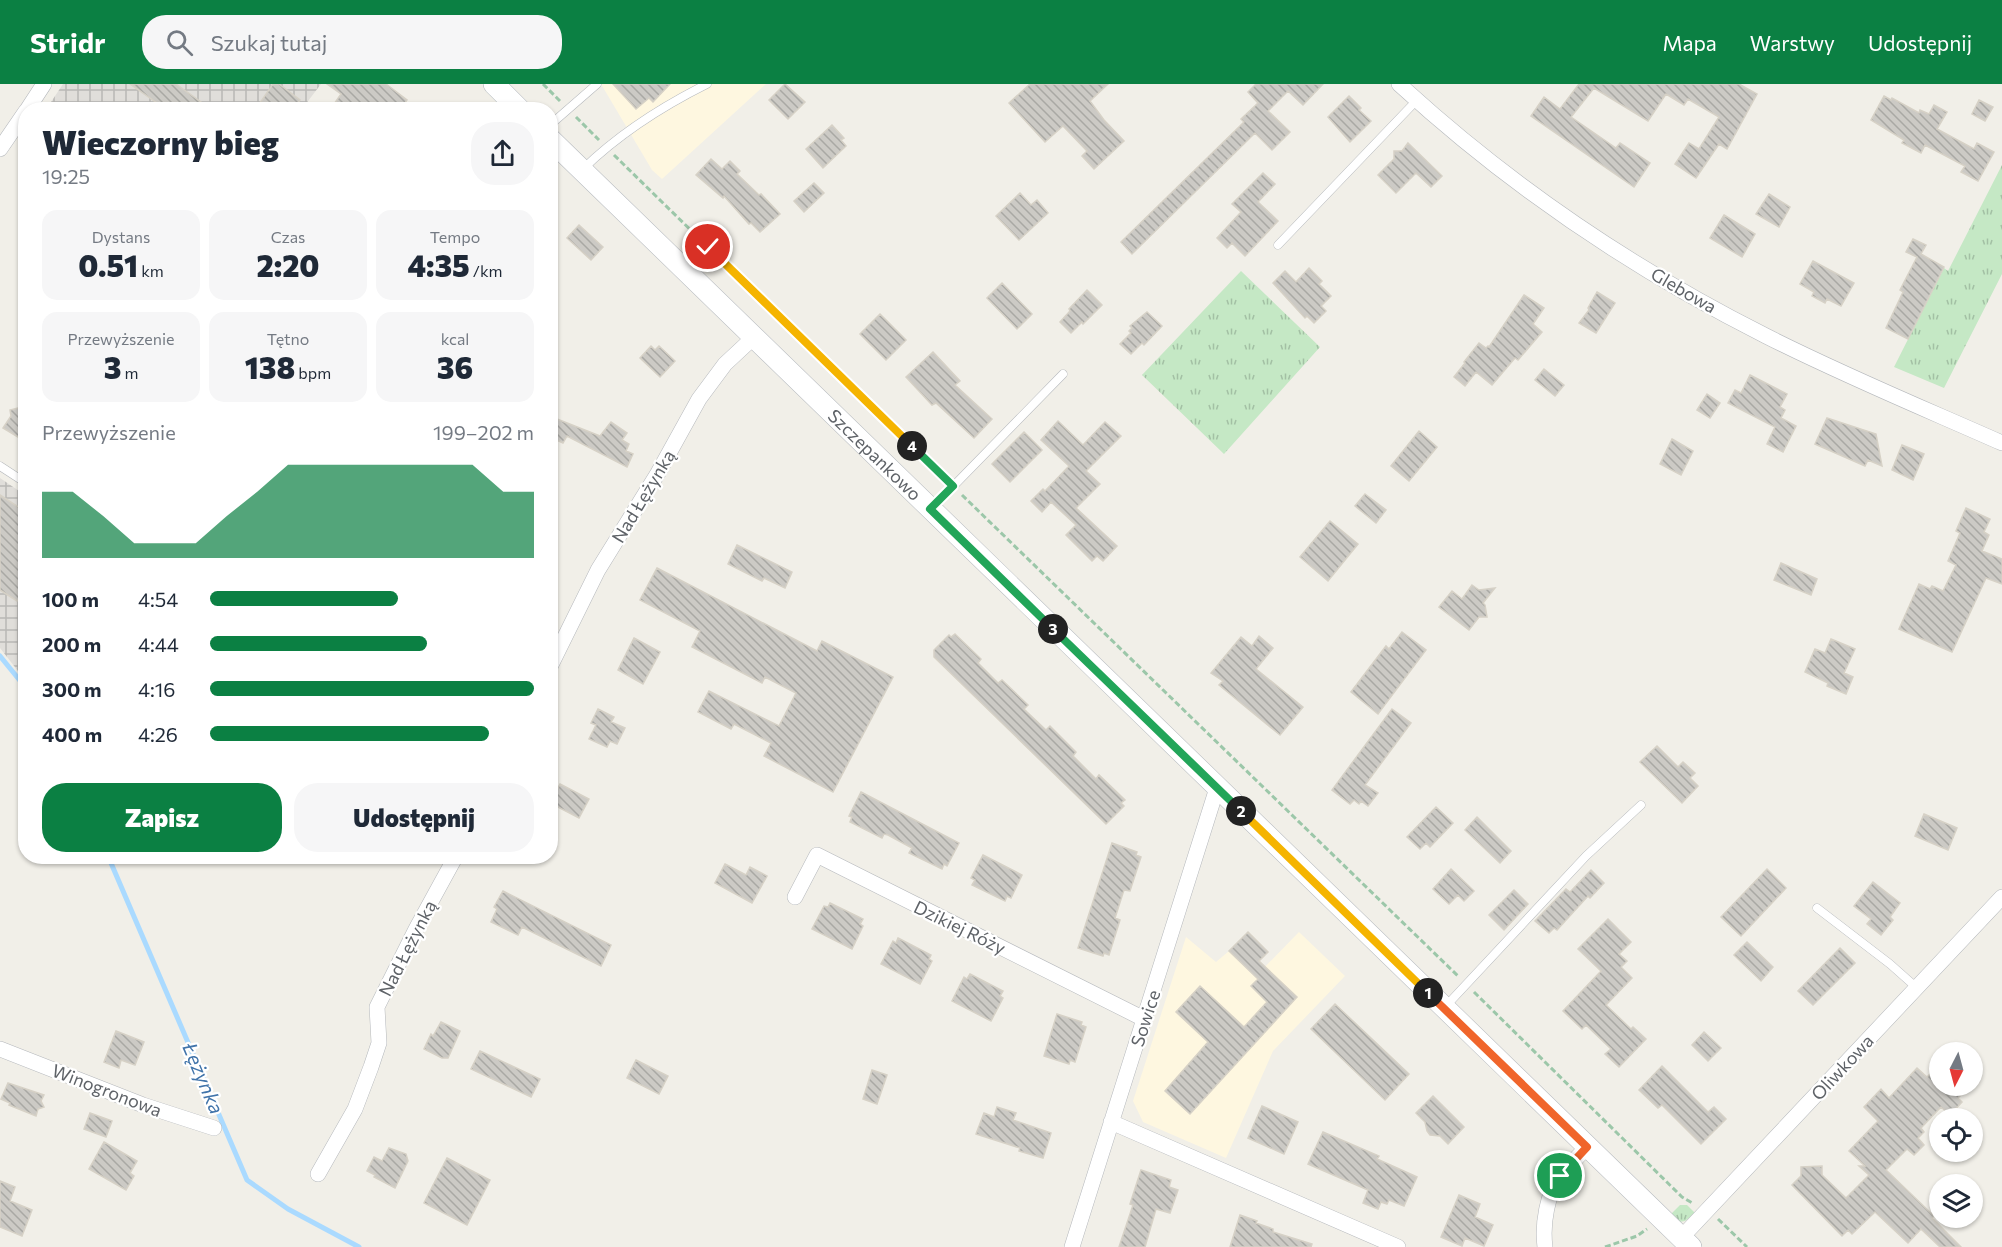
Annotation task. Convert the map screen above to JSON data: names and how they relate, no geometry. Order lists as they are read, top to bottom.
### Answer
{
  "streets": {
    "street": [
      "Glebowa",
      "Szczepankowo",
      "Nad Łężynką",
      "Dzikiej Róży",
      "Sowice",
      "Oliwkowa",
      "Winogronowa"
    ]
  },
  "crossings": [
    ["Szczepankowo", "Nad Łężynką"],
    ["Szczepankowo", "Sowice"],
    ["Szczepankowo", "Oliwkowa"],
    ["Dzikiej Róży", "Sowice"]
  ],
  "water": ["Łężynka"],
  "north": "bottom",
  "page": {
    "header": "Stridr",
    "search": "Szukaj tutaj",
    "nav": ["Mapa", "Warstwy", "Udostępnij"],
    "heading": ["Wieczorny bieg", "19:25"],
    "stats": [
      ["Dystans", "0.51 km"],
      ["Czas", "2:20"],
      ["Tempo", "4:35 /km"],
      ["Przewyższenie", "3 m"],
      ["Tętno", "138 bpm"],
      ["kcal", "36"]
    ],
    "chart": ["Przewyższenie", "199–202 m"],
    "pins": [
      "4",
      "3",
      "2",
      "1"
    ],
    "list": [
      {
        "name": "100 m",
        "note": "4:54"
      },
      {
        "name": "200 m",
        "note": "4:44"
      },
      {
        "name": "300 m",
        "note": "4:16"
      },
      {
        "name": "400 m",
        "note": "4:26"
      }
    ],
    "buttons": ["Zapisz", "Udostępnij"]
  }
}
